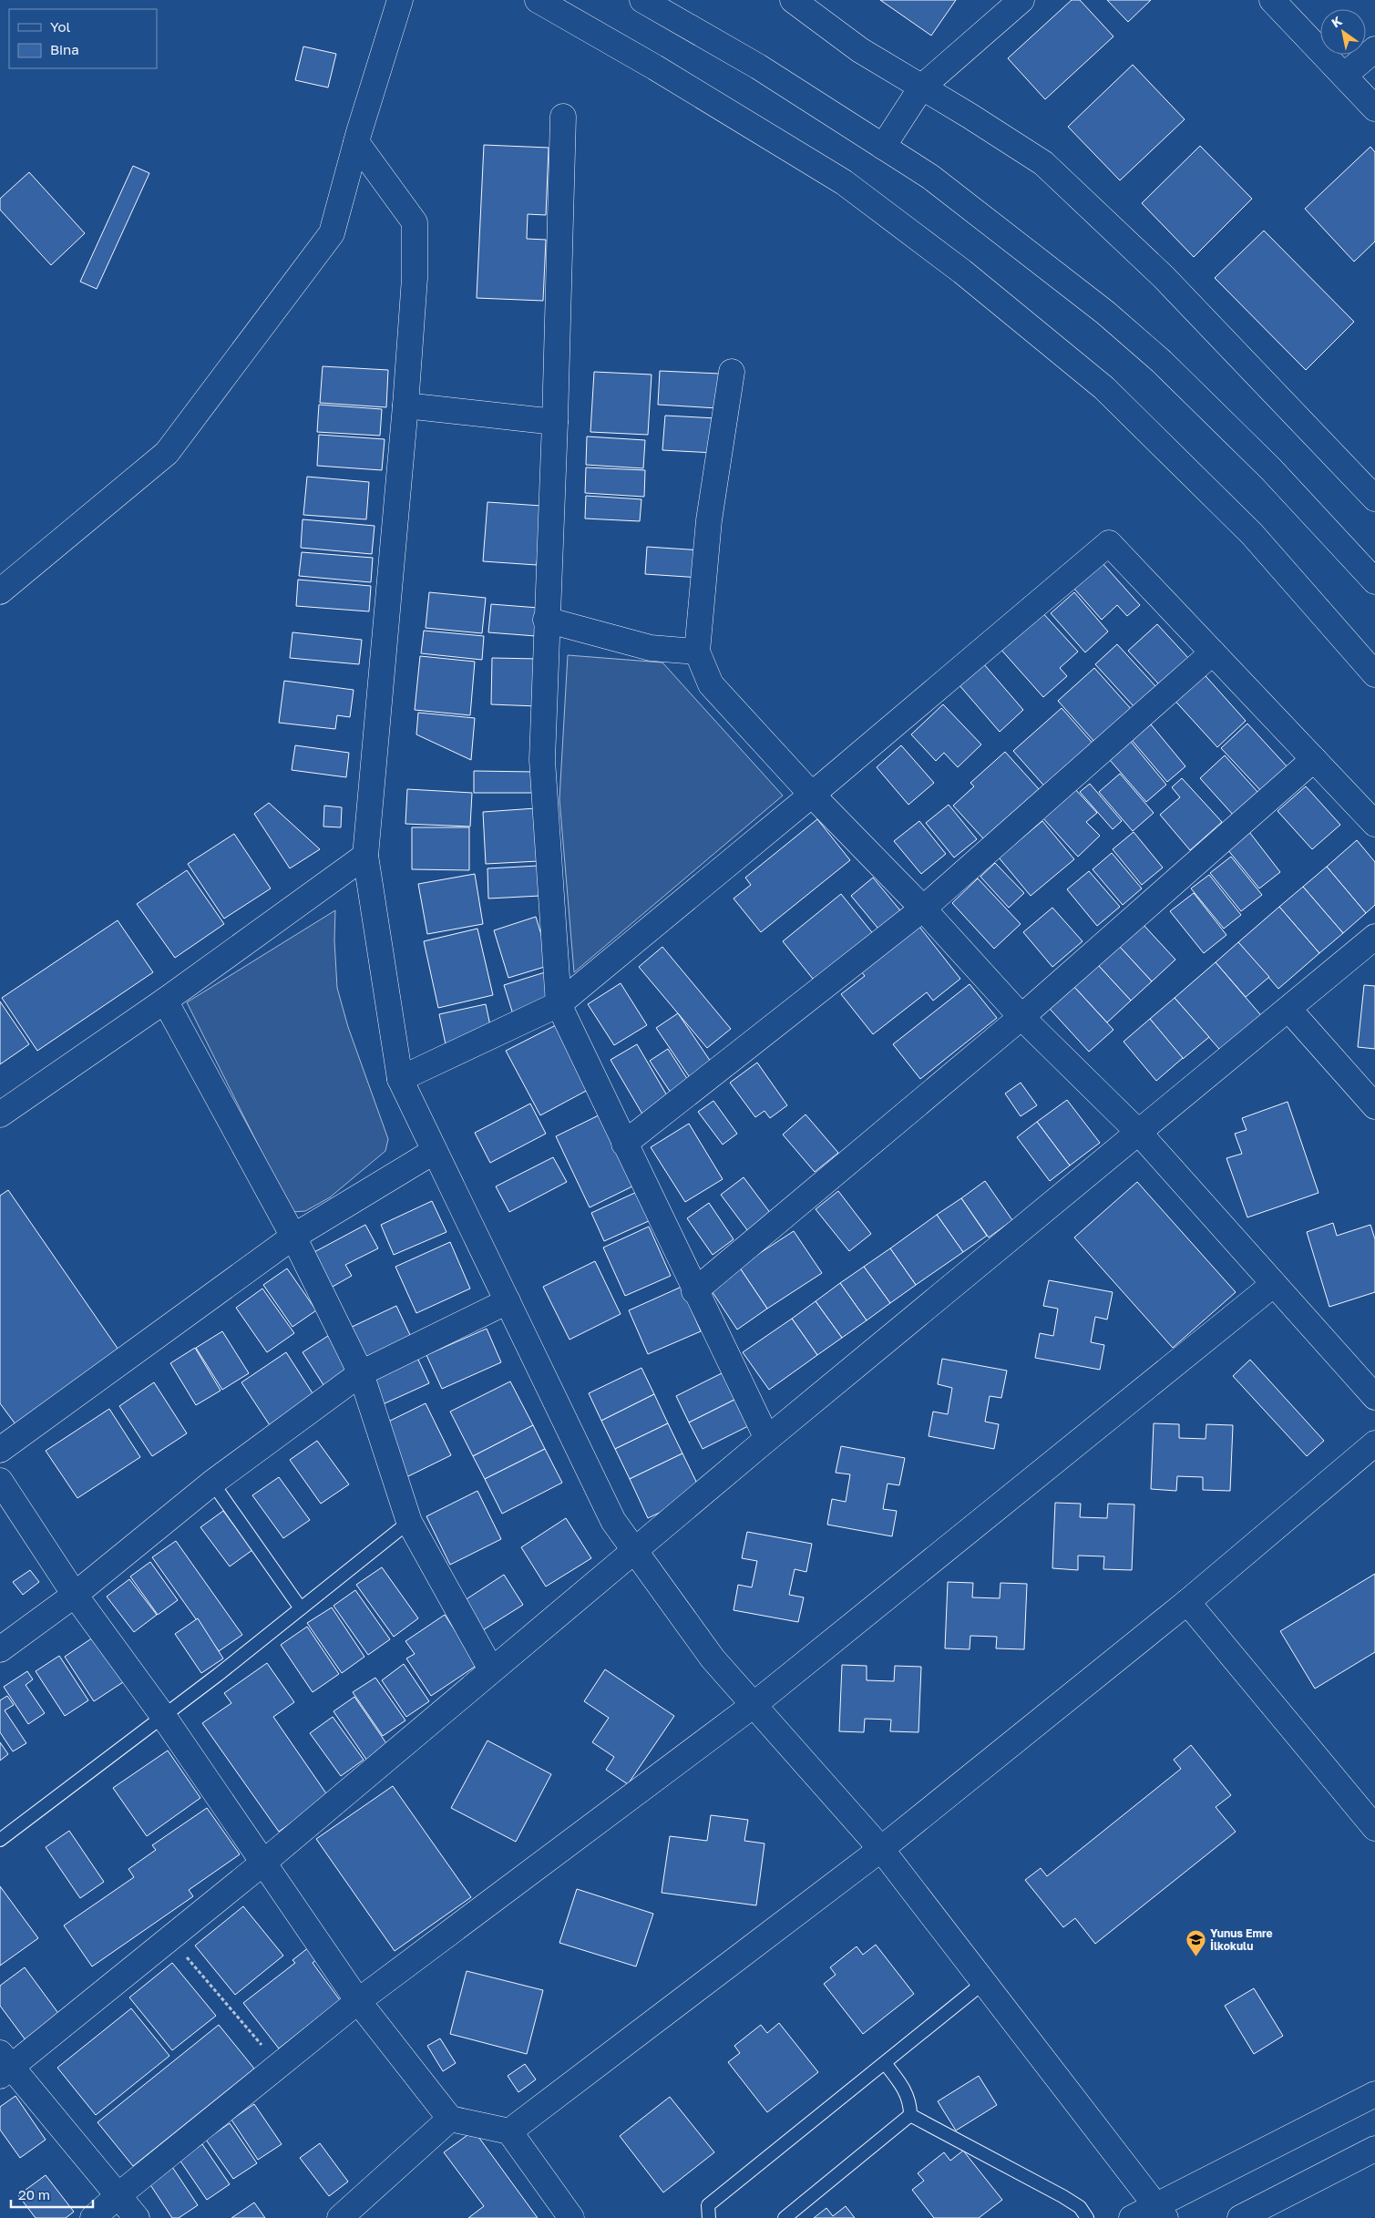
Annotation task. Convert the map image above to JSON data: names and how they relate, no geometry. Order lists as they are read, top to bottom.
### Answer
{
  "places": {
    "school or university": ["Yunus Emre İlkokulu"]
  },
  "legend": ["Yol", "Bina"],
  "scale_bar": "20 m",
  "north": "top left"
}
